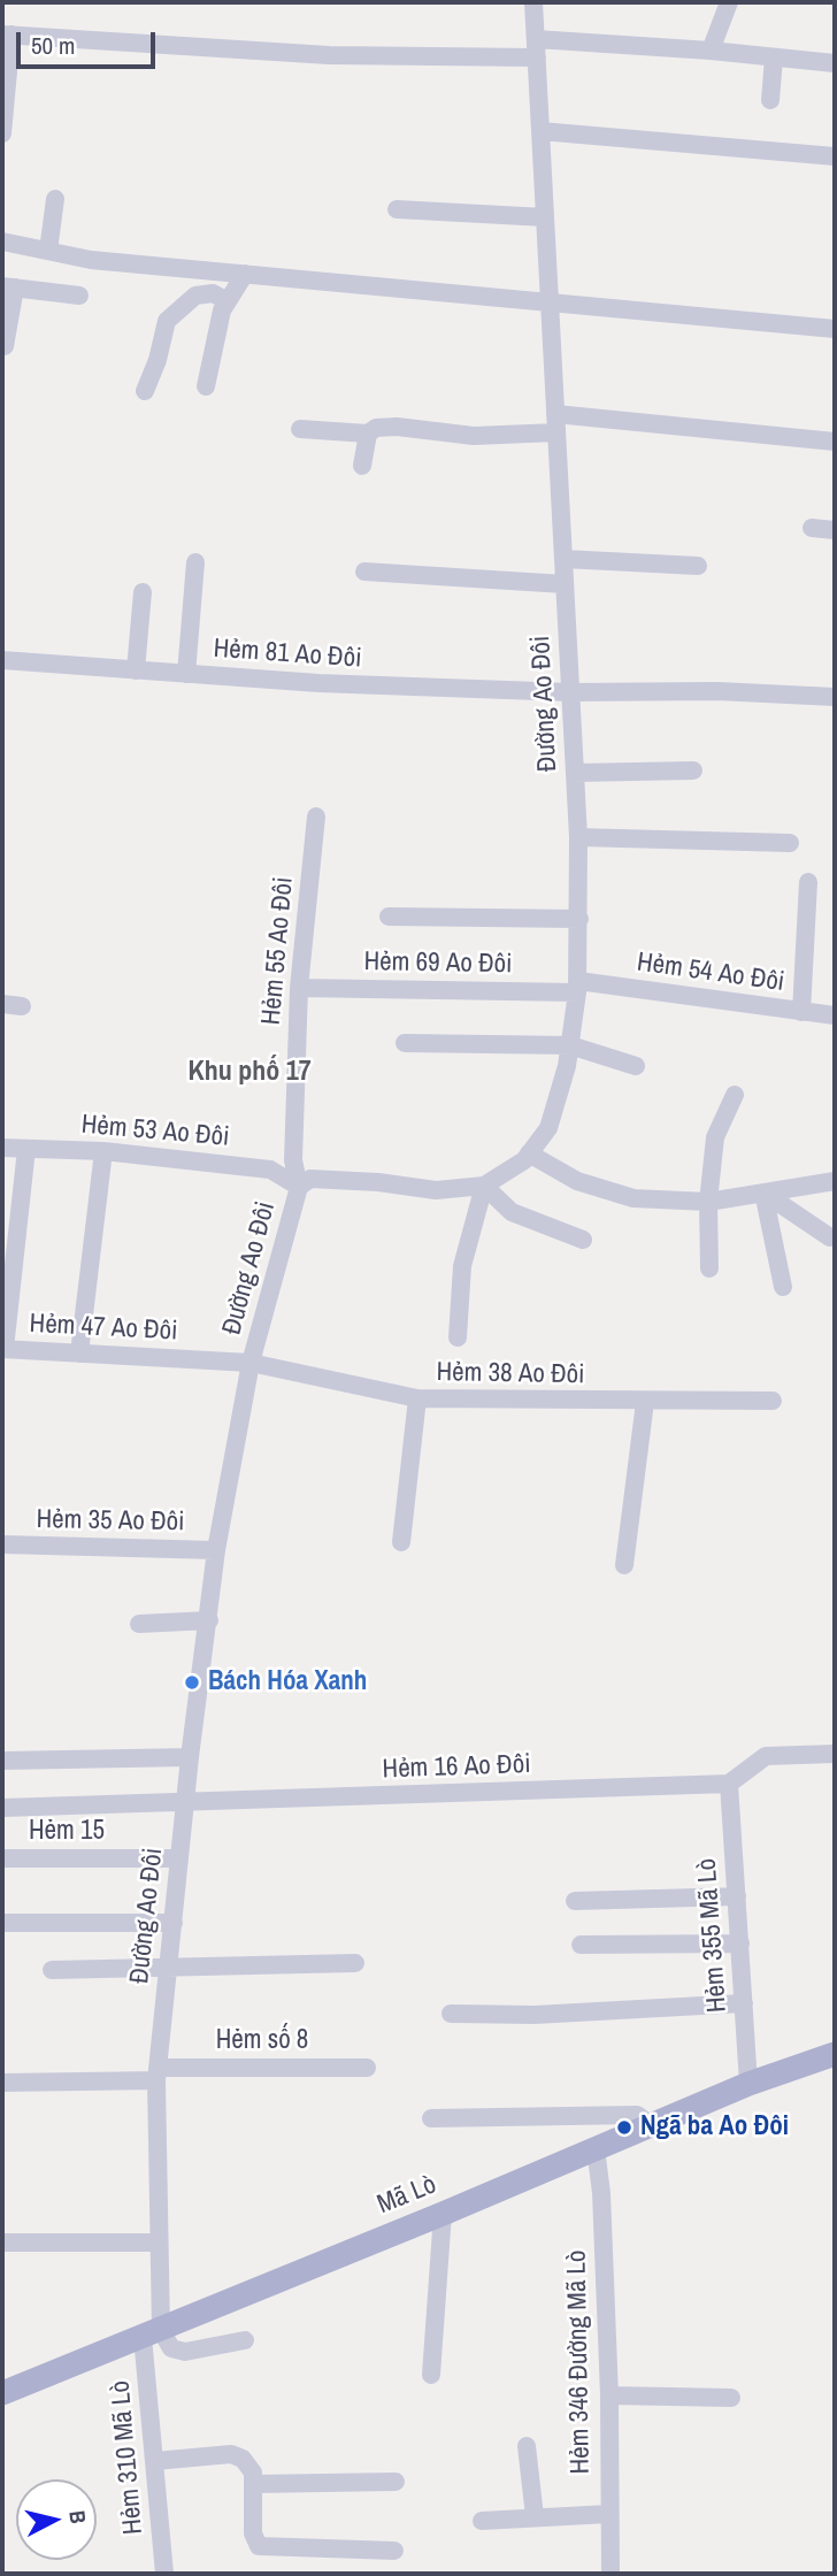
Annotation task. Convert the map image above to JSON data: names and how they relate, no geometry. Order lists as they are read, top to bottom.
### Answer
{
  "streets": {
    "main road": ["Mã Lò"],
    "street": [
      "Hẻm 81 Ao Đôi",
      "Đường Ao Đôi",
      "Hẻm 55 Ao Đôi",
      "Hẻm 69 Ao Đôi",
      "Hẻm 54 Ao Đôi",
      "Hẻm 53 Ao Đôi",
      "Hẻm 47 Ao Đôi",
      "Hẻm 38 Ao Đôi",
      "Hẻm 35 Ao Đôi",
      "Hẻm 16 Ao Đôi",
      "Hẻm 15",
      "Hẻm 355 Mã Lò",
      "Hẻm số 8",
      "Hẻm 346 Đường Mã Lò",
      "Hẻm 310 Mã Lò"
    ]
  },
  "crossings": [
    ["Hẻm 81 Ao Đôi", "Đường Ao Đôi"],
    ["Đường Ao Đôi", "Hẻm 55 Ao Đôi"],
    ["Đường Ao Đôi", "Hẻm 69 Ao Đôi"],
    ["Đường Ao Đôi", "Hẻm 54 Ao Đôi"],
    ["Đường Ao Đôi", "Hẻm 53 Ao Đôi"],
    ["Đường Ao Đôi", "Hẻm 47 Ao Đôi"],
    ["Đường Ao Đôi", "Hẻm 38 Ao Đôi"],
    ["Đường Ao Đôi", "Hẻm 35 Ao Đôi"],
    ["Đường Ao Đôi", "Hẻm 16 Ao Đôi"],
    ["Đường Ao Đôi", "Hẻm 15"],
    ["Đường Ao Đôi", "Hẻm số 8"],
    ["Đường Ao Đôi", "Mã Lò"],
    ["Đường Ao Đôi", "Hẻm 310 Mã Lò"],
    ["Hẻm 55 Ao Đôi", "Hẻm 69 Ao Đôi"],
    ["Hẻm 55 Ao Đôi", "Hẻm 53 Ao Đôi"],
    ["Hẻm 69 Ao Đôi", "Hẻm 54 Ao Đôi"],
    ["Hẻm 47 Ao Đôi", "Hẻm 38 Ao Đôi"],
    ["Hẻm 16 Ao Đôi", "Hẻm 355 Mã Lò"],
    ["Hẻm 355 Mã Lò", "Mã Lò"],
    ["Mã Lò", "Hẻm 346 Đường Mã Lò"],
    ["Mã Lò", "Hẻm 310 Mã Lò"]
  ],
  "districts": ["Khu phố 17"],
  "places": ["Bách Hóa Xanh", "Ngã ba Ao Đôi"],
  "scale_bar": "50 m",
  "north": "right"
}
